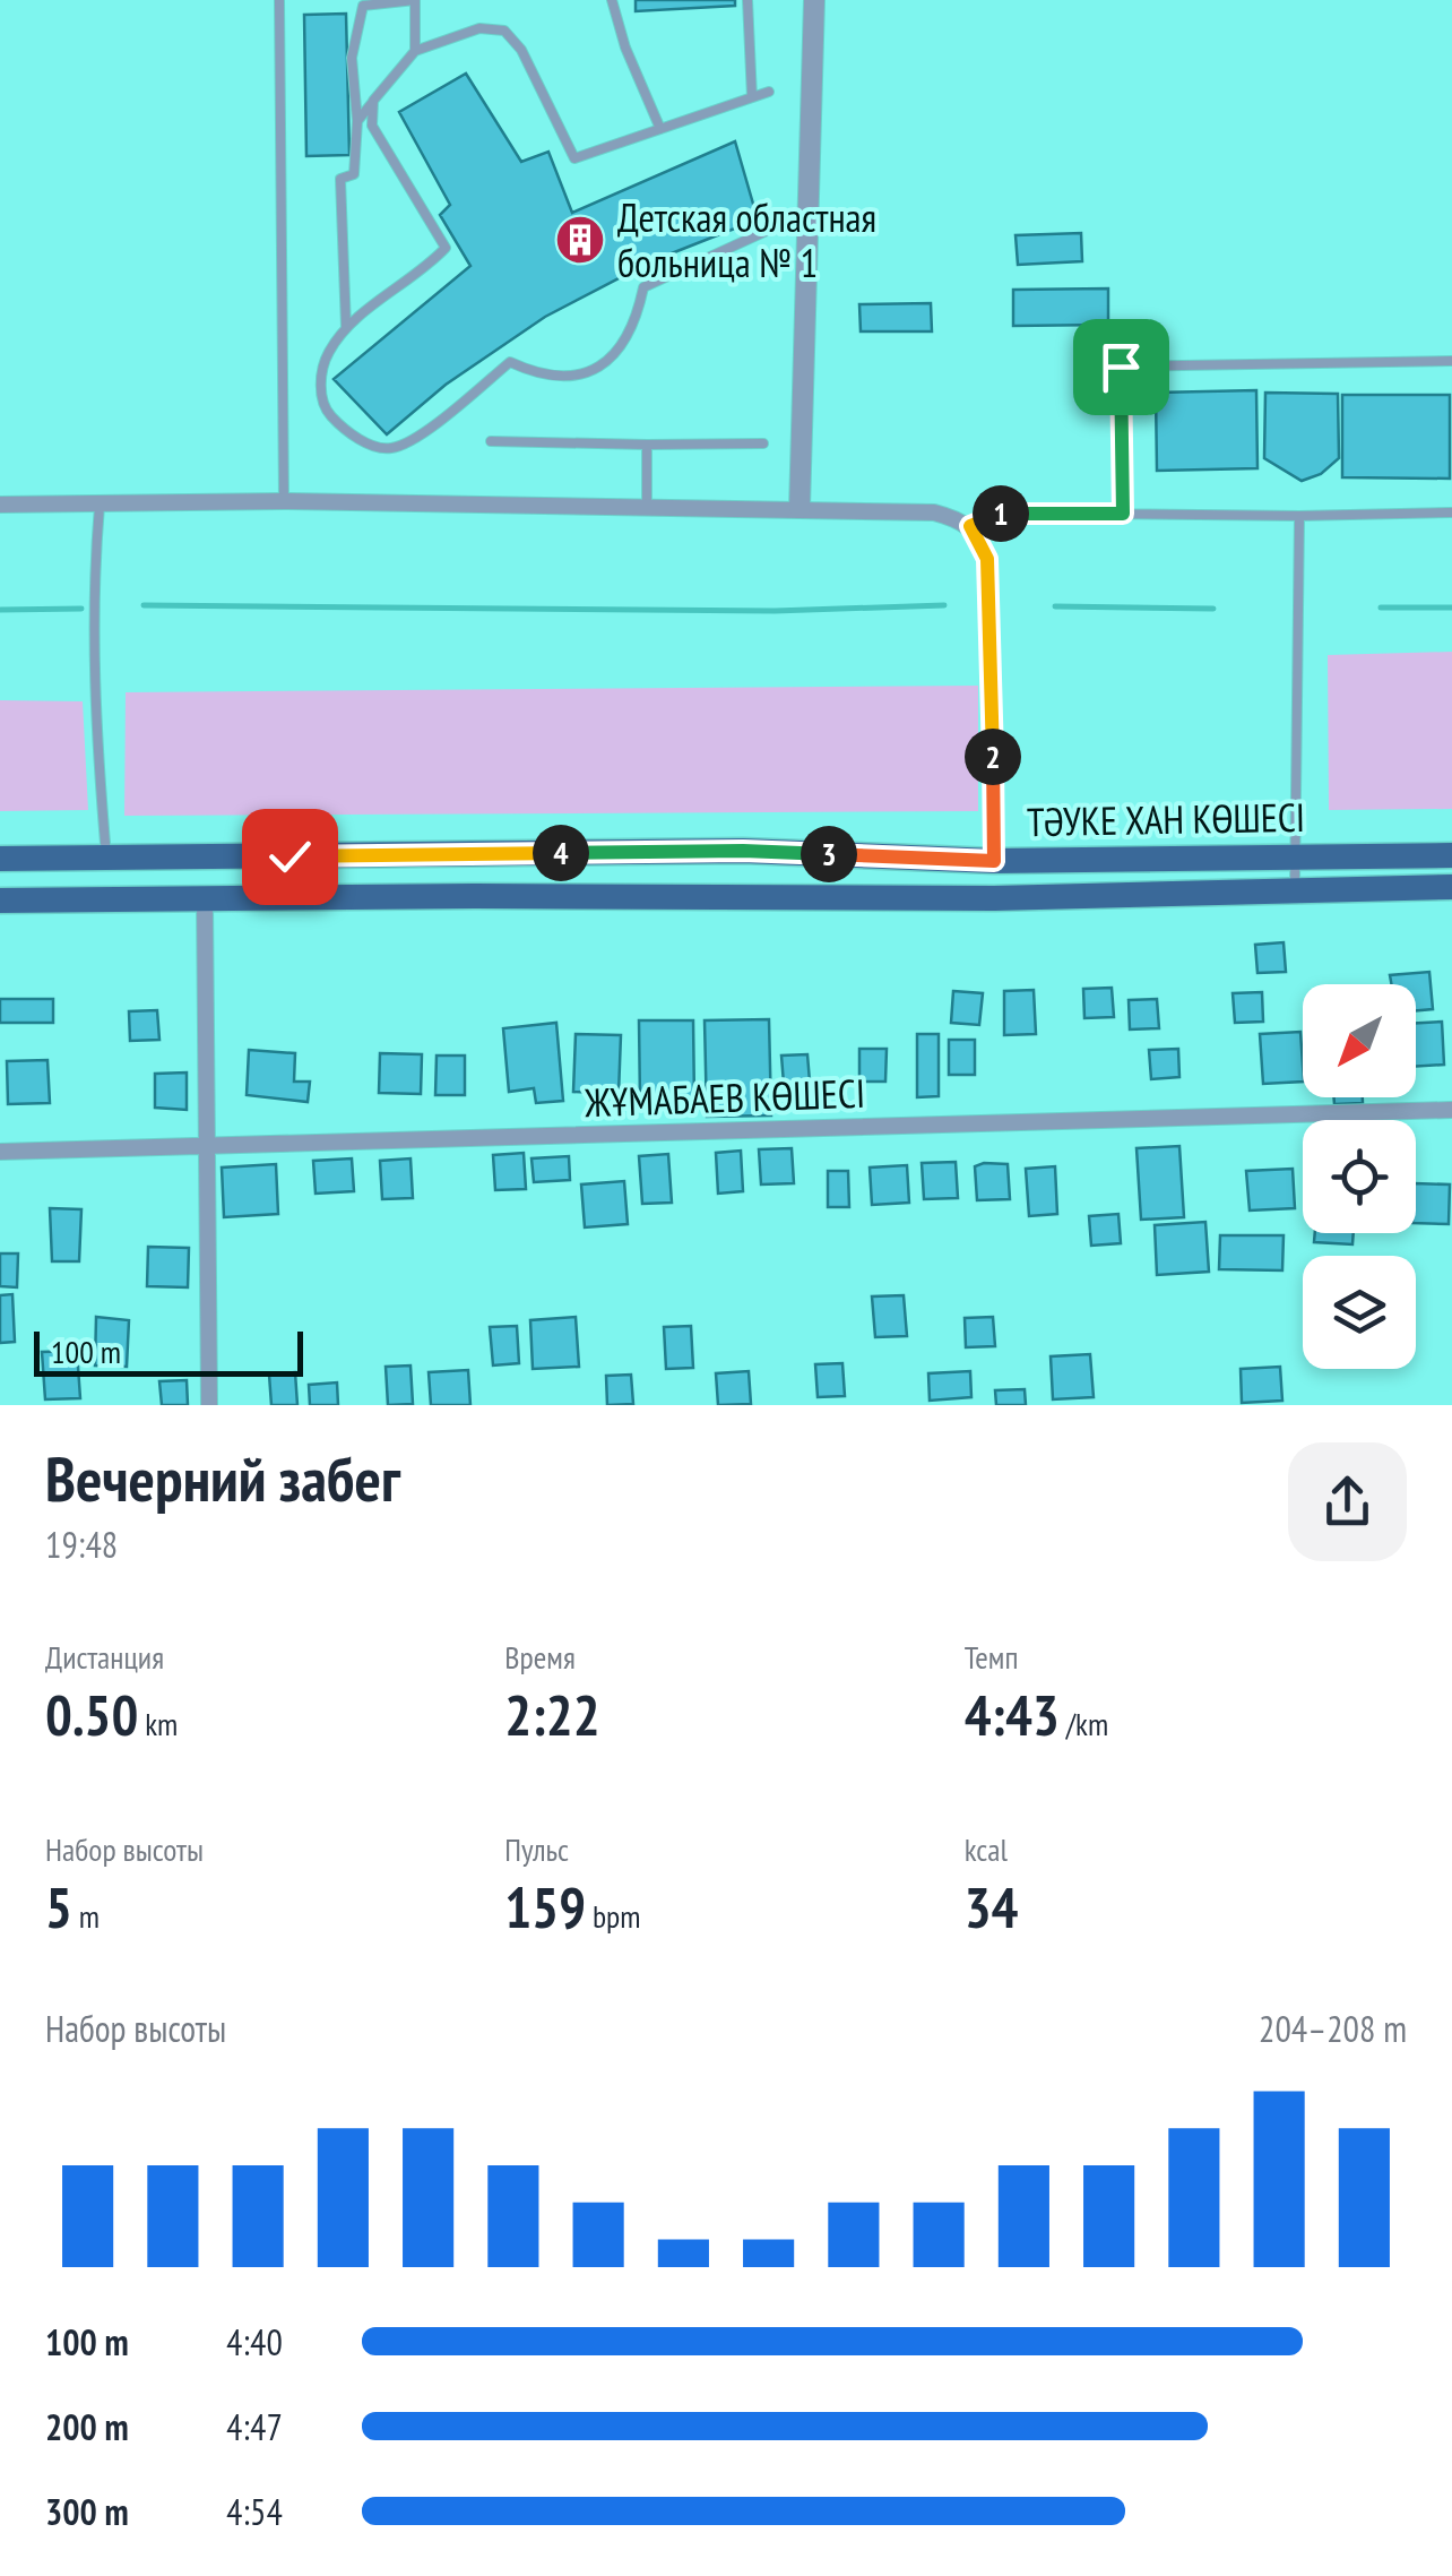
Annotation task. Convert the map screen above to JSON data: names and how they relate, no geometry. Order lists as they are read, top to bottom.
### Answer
{
  "streets": {
    "main road": ["ТӘУКЕ ХАН КӨШЕСІ"],
    "street": ["ЖҰМАБАЕВ КӨШЕСІ"]
  },
  "places": {
    "building": ["Детская областная больница № 1"]
  },
  "scale_bar": "100 m",
  "north": "bottom left",
  "page": {
    "pins": [
      "1",
      "2",
      "4",
      "3"
    ],
    "scale": "100 m",
    "heading": ["Вечерний забег", "19:48"],
    "stats": [
      ["Дистанция", "0.50 km"],
      ["Время", "2:22"],
      ["Темп", "4:43 /km"],
      ["Набор высоты", "5 m"],
      ["Пульс", "159 bpm"],
      ["kcal", "34"]
    ],
    "chart": ["Набор высоты", "204–208 m"],
    "list": [
      {
        "name": "100 m",
        "note": "4:40"
      },
      {
        "name": "200 m",
        "note": "4:47"
      },
      {
        "name": "300 m",
        "note": "4:54"
      }
    ]
  }
}
